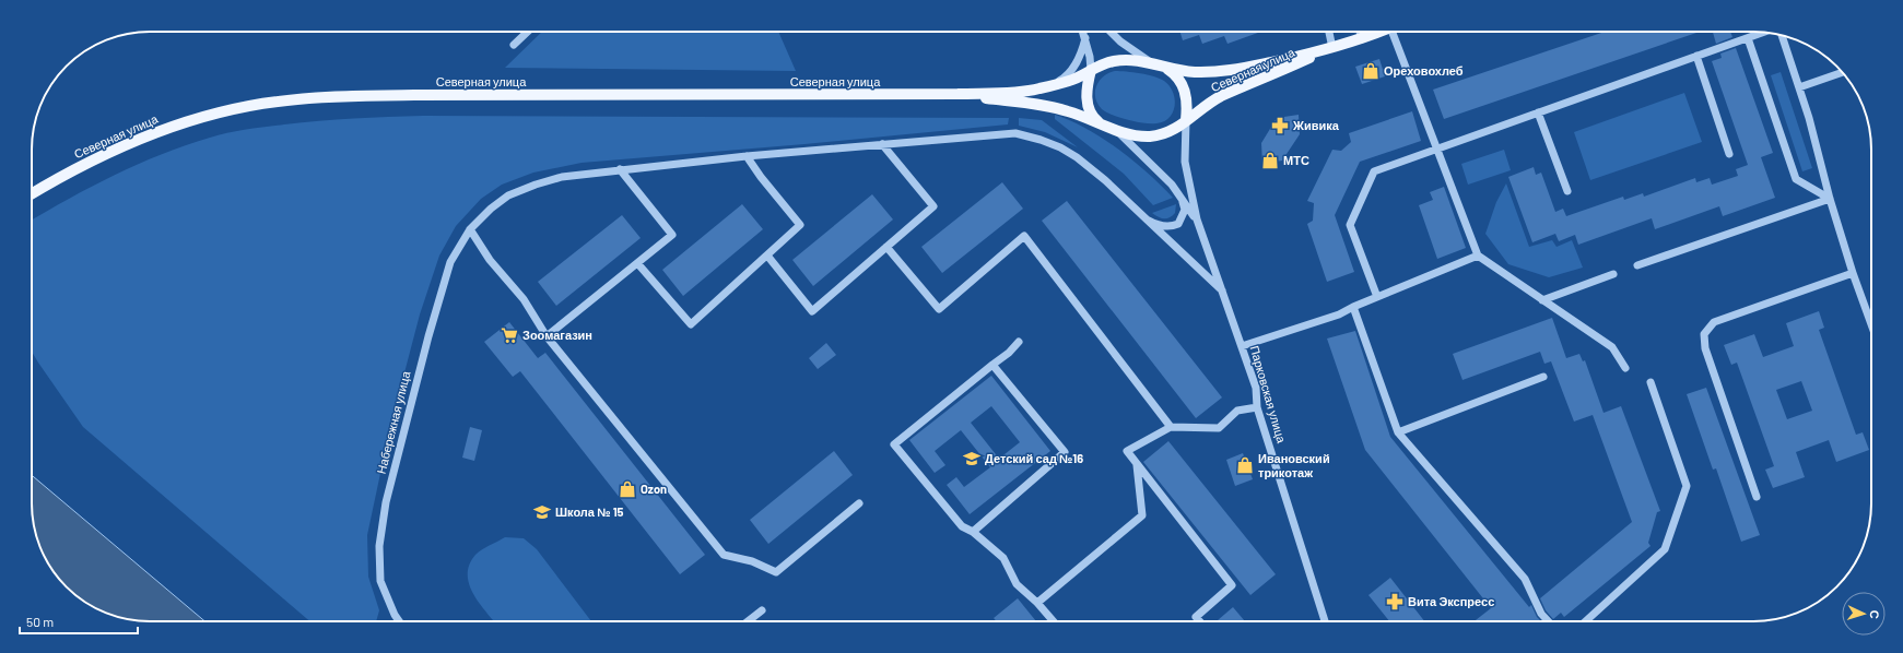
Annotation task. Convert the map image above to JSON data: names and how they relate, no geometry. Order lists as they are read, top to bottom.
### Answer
{
  "streets": {
    "main road": ["Северная улица"],
    "street": ["Парковская улица", "Набережная улица"]
  },
  "crossings": [
    ["Северная улица", "Парковская улица"]
  ],
  "places": {
    "shop": [
      "Ореховохлеб",
      "МТС",
      "Ивановский трикотаж",
      "Ozon"
    ],
    "pharmacy": ["Живика", "Вита Экспресс"],
    "supermarket": ["Зоомагазин"],
    "school or university": ["Детский сад №16", "Школа № 15"]
  },
  "scale_bar": "50 m",
  "north": "right"
}
